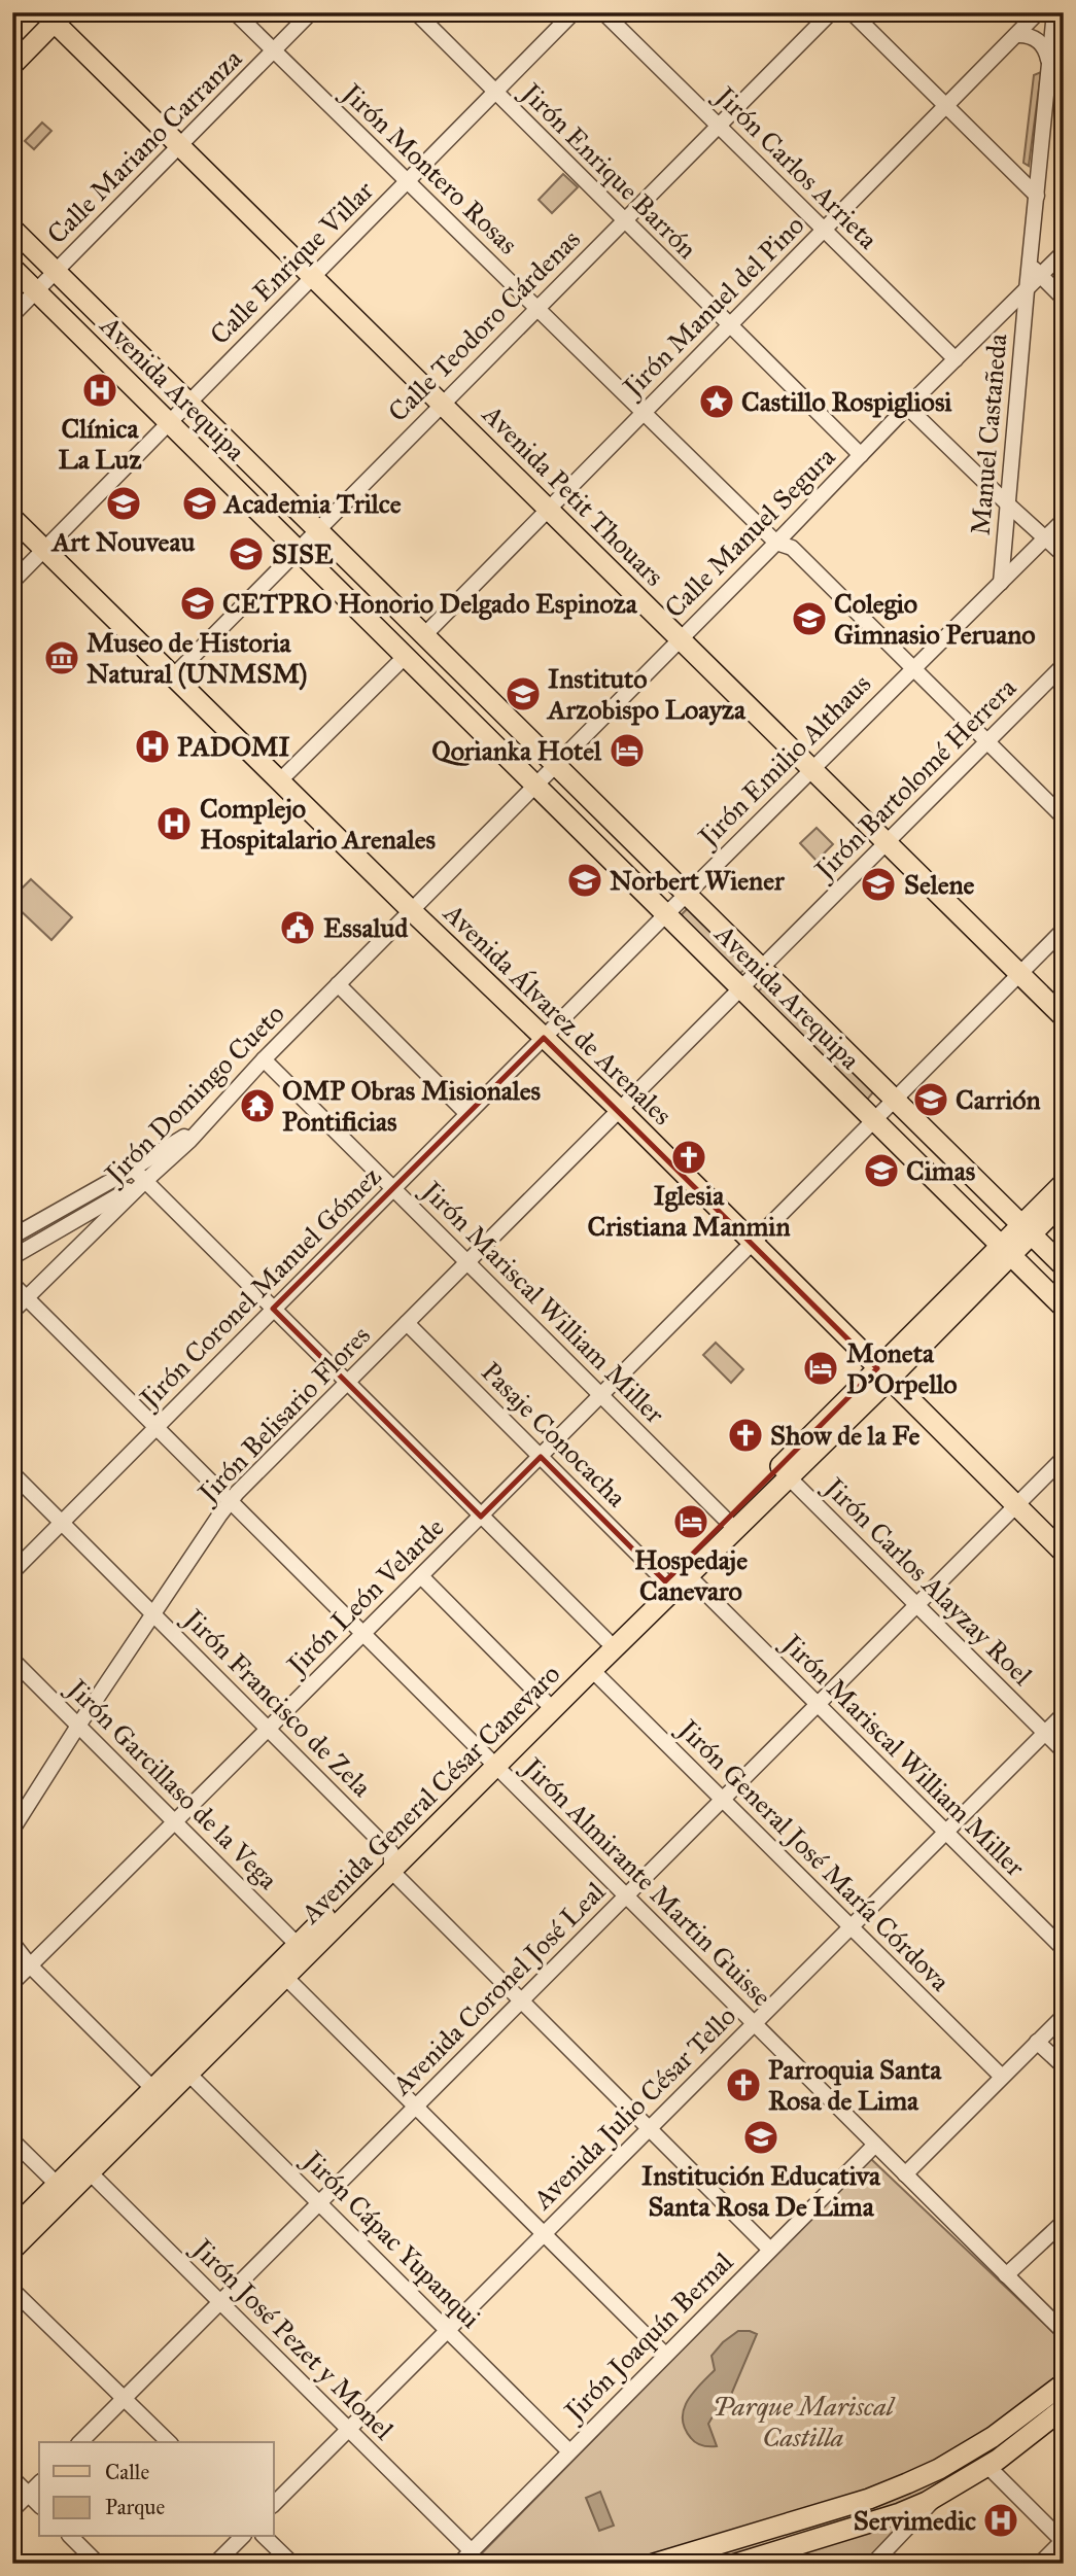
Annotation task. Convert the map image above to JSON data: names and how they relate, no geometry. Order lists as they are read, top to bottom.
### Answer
{
  "streets": {
    "main road": [
      "Avenida Arequipa",
      "Avenida Petit Thouars",
      "Avenida Álvarez de Arenales",
      "Avenida General César Canevaro"
    ],
    "street": [
      "Calle Mariano Carranza",
      "Jirón Carlos Arrieta",
      "Jirón Montero Rosas",
      "Jirón Enrique Barrón",
      "Calle Enrique Villar",
      "Jirón Manuel del Pino",
      "Calle Teodoro Cárdenas",
      "Manuel Castañeda",
      "Calle Manuel Segura",
      "Jirón Emilio Althaus",
      "Jirón Bartolomé Herrera",
      "Jirón Domingo Cueto",
      "Jirón Coronel Manuel Gómez",
      "Jirón Mariscal William Miller",
      "Jirón Belisario Flores",
      "Pasaje Conocacha",
      "Jirón Carlos Alayzay Roel",
      "Jirón León Velarde",
      "Jirón Francisco de Zela",
      "Jirón Garcillaso de la Vega",
      "Jirón General José María Córdova",
      "Jirón Almirante Martin Guisse",
      "Avenida Coronel José Leal",
      "Avenida Julio César Tello",
      "Jirón Cápac Yupanqui",
      "Jirón Joaquín Bernal",
      "Jirón José Pezet y Monel"
    ]
  },
  "crossings": [
    ["Calle Mariano Carranza", "Jirón Montero Rosas"],
    ["Calle Mariano Carranza", "Avenida Arequipa"],
    ["Calle Mariano Carranza", "Avenida Petit Thouars"],
    ["Jirón Carlos Arrieta", "Jirón Manuel del Pino"],
    ["Jirón Carlos Arrieta", "Calle Teodoro Cárdenas"],
    ["Jirón Carlos Arrieta", "Calle Manuel Segura"],
    ["Jirón Montero Rosas", "Calle Enrique Villar"],
    ["Jirón Montero Rosas", "Jirón Manuel del Pino"],
    ["Jirón Montero Rosas", "Calle Teodoro Cárdenas"],
    ["Jirón Montero Rosas", "Calle Manuel Segura"],
    ["Jirón Montero Rosas", "Jirón Emilio Althaus"],
    ["Jirón Montero Rosas", "Jirón Bartolomé Herrera"],
    ["Jirón Enrique Barrón", "Calle Enrique Villar"],
    ["Jirón Enrique Barrón", "Jirón Manuel del Pino"],
    ["Jirón Enrique Barrón", "Calle Teodoro Cárdenas"],
    ["Jirón Enrique Barrón", "Calle Manuel Segura"],
    ["Calle Enrique Villar", "Avenida Arequipa"],
    ["Calle Enrique Villar", "Avenida Petit Thouars"],
    ["Calle Enrique Villar", "Avenida Álvarez de Arenales"],
    ["Jirón Manuel del Pino", "Avenida Arequipa"],
    ["Jirón Manuel del Pino", "Avenida Petit Thouars"],
    ["Calle Teodoro Cárdenas", "Avenida Arequipa"],
    ["Calle Teodoro Cárdenas", "Avenida Petit Thouars"],
    ["Calle Teodoro Cárdenas", "Avenida Álvarez de Arenales"],
    ["Avenida Arequipa", "Calle Manuel Segura"],
    ["Avenida Arequipa", "Jirón Emilio Althaus"],
    ["Avenida Arequipa", "Jirón Bartolomé Herrera"],
    ["Avenida Arequipa", "Jirón León Velarde"],
    ["Manuel Castañeda", "Calle Manuel Segura"],
    ["Manuel Castañeda", "Jirón Emilio Althaus"],
    ["Avenida Petit Thouars", "Calle Manuel Segura"],
    ["Avenida Petit Thouars", "Jirón Emilio Althaus"],
    ["Avenida Petit Thouars", "Jirón Bartolomé Herrera"],
    ["Avenida Petit Thouars", "Jirón León Velarde"],
    ["Calle Manuel Segura", "Avenida Álvarez de Arenales"],
    ["Calle Manuel Segura", "Jirón Domingo Cueto"],
    ["Jirón Emilio Althaus", "Avenida Álvarez de Arenales"],
    ["Jirón Emilio Althaus", "Jirón Coronel Manuel Gómez"],
    ["Jirón Bartolomé Herrera", "Avenida Álvarez de Arenales"],
    ["Jirón Bartolomé Herrera", "Jirón Belisario Flores"],
    ["Avenida Álvarez de Arenales", "Jirón Domingo Cueto"],
    ["Avenida Álvarez de Arenales", "Jirón Coronel Manuel Gómez"],
    ["Avenida Álvarez de Arenales", "Jirón Belisario Flores"],
    ["Avenida Álvarez de Arenales", "Jirón León Velarde"],
    ["Avenida Álvarez de Arenales", "Avenida General César Canevaro"],
    ["Avenida Álvarez de Arenales", "Avenida Coronel José Leal"],
    ["Jirón Domingo Cueto", "Jirón Mariscal William Miller"],
    ["Jirón Domingo Cueto", "Jirón Almirante Martin Guisse"],
    ["Jirón Coronel Manuel Gómez", "Jirón Mariscal William Miller"],
    ["Jirón Coronel Manuel Gómez", "Jirón Francisco de Zela"],
    ["Jirón Coronel Manuel Gómez", "Jirón Almirante Martin Guisse"],
    ["Jirón Mariscal William Miller", "Jirón Belisario Flores"],
    ["Jirón Mariscal William Miller", "Pasaje Conocacha"],
    ["Jirón Mariscal William Miller", "Jirón León Velarde"],
    ["Jirón Mariscal William Miller", "Avenida General César Canevaro"],
    ["Jirón Mariscal William Miller", "Avenida Coronel José Leal"],
    ["Jirón Mariscal William Miller", "Avenida Julio César Tello"],
    ["Jirón Belisario Flores", "Pasaje Conocacha"],
    ["Jirón Belisario Flores", "Jirón Francisco de Zela"],
    ["Jirón Belisario Flores", "Jirón Garcillaso de la Vega"],
    ["Jirón Belisario Flores", "Jirón Almirante Martin Guisse"],
    ["Pasaje Conocacha", "Jirón León Velarde"],
    ["Pasaje Conocacha", "Avenida General César Canevaro"],
    ["Jirón Carlos Alayzay Roel", "Avenida General César Canevaro"],
    ["Jirón Carlos Alayzay Roel", "Avenida Coronel José Leal"],
    ["Jirón Carlos Alayzay Roel", "Avenida Julio César Tello"],
    ["Jirón León Velarde", "Jirón Francisco de Zela"],
    ["Jirón León Velarde", "Jirón Garcillaso de la Vega"],
    ["Jirón León Velarde", "Jirón Almirante Martin Guisse"],
    ["Jirón Francisco de Zela", "Avenida General César Canevaro"],
    ["Jirón Francisco de Zela", "Avenida Coronel José Leal"],
    ["Jirón Francisco de Zela", "Avenida Julio César Tello"],
    ["Jirón Francisco de Zela", "Jirón Joaquín Bernal"],
    ["Jirón Garcillaso de la Vega", "Avenida General César Canevaro"],
    ["Avenida General César Canevaro", "Jirón General José María Córdova"],
    ["Avenida General César Canevaro", "Jirón Almirante Martin Guisse"],
    ["Avenida General César Canevaro", "Jirón Cápac Yupanqui"],
    ["Avenida General César Canevaro", "Jirón José Pezet y Monel"],
    ["Jirón General José María Córdova", "Avenida Coronel José Leal"],
    ["Jirón General José María Córdova", "Avenida Julio César Tello"],
    ["Jirón Almirante Martin Guisse", "Avenida Coronel José Leal"],
    ["Jirón Almirante Martin Guisse", "Avenida Julio César Tello"],
    ["Jirón Almirante Martin Guisse", "Jirón Joaquín Bernal"],
    ["Avenida Coronel José Leal", "Jirón Cápac Yupanqui"],
    ["Avenida Coronel José Leal", "Jirón José Pezet y Monel"],
    ["Avenida Julio César Tello", "Jirón Cápac Yupanqui"],
    ["Avenida Julio César Tello", "Jirón José Pezet y Monel"],
    ["Jirón Cápac Yupanqui", "Jirón Joaquín Bernal"],
    ["Jirón Joaquín Bernal", "Jirón José Pezet y Monel"]
  ],
  "parks": ["Parque Mariscal Castilla"],
  "places": {
    "hospital": [
      "Clínica La Luz",
      "PADOMI",
      "Complejo Hospitalario Arenales",
      "Servimedic"
    ],
    "place": ["Castillo Rospigliosi"],
    "school or university": [
      "Art Nouveau",
      "Academia Trilce",
      "SISE",
      "CETPRO Honorio Delgado Espinoza",
      "Colegio Gimnasio Peruano",
      "Instituto Arzobispo Loayza",
      "Norbert Wiener",
      "Selene",
      "Carrión",
      "Cimas",
      "Institución Educativa Santa Rosa De Lima"
    ],
    "museum": ["Museo de Historia Natural (UNMSM)"],
    "hotel": ["Qorianka Hotel", "Moneta D'Orpello", "Hospedaje Canevaro"],
    "public building": ["Essalud"],
    "temple": ["OMP Obras Misionales Pontificias"],
    "church": ["Iglesia Cristiana Manmin", "Show de la Fe", "Parroquia Santa Rosa de Lima"]
  },
  "legend": ["Calle", "Parque"]
}
